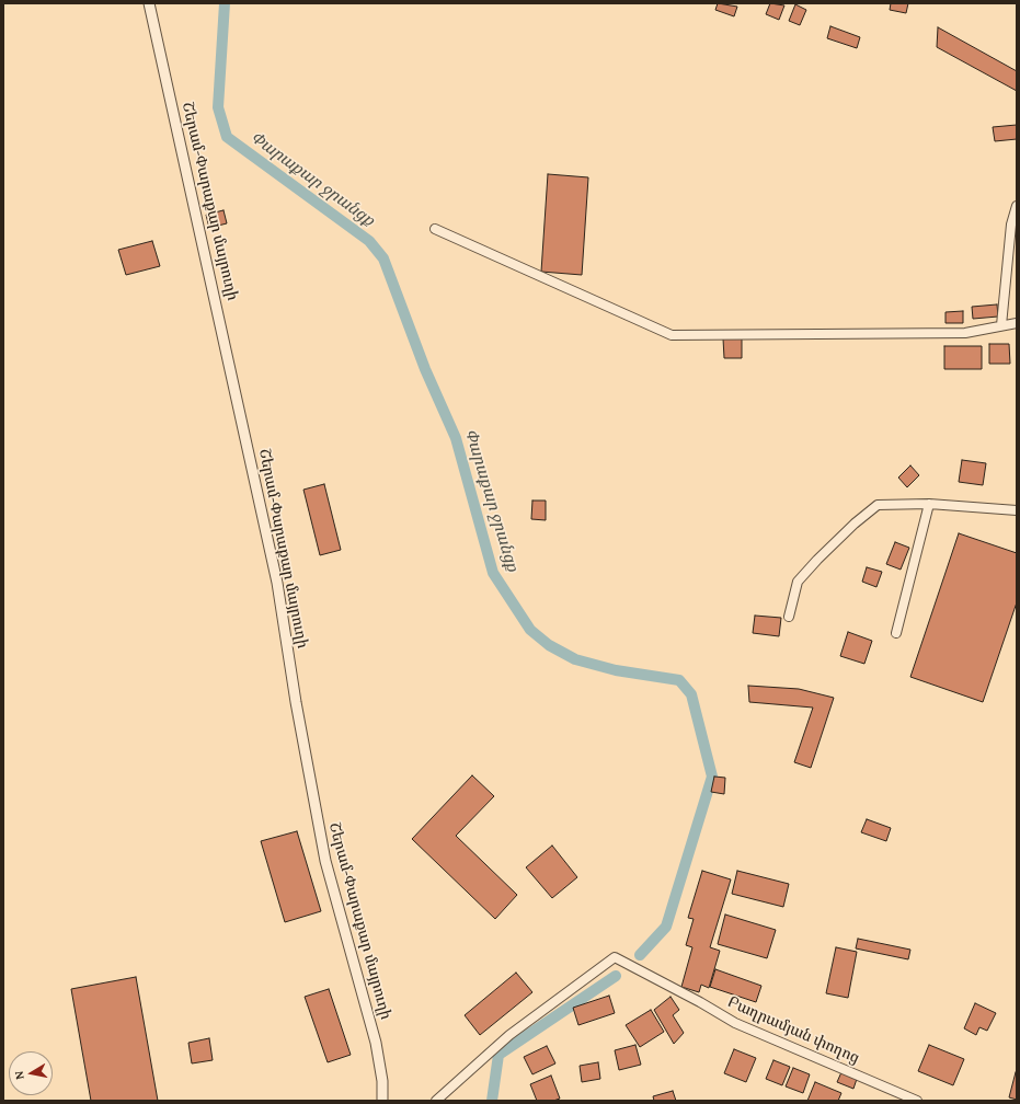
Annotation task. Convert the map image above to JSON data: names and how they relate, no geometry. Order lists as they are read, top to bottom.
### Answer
{
  "streets": {
    "street": ["Շերամ-Փարաքար մայրուղի", "Բաղրամյան փողոց"]
  },
  "water": ["Փարաքար ջրանցք"],
  "north": "left"
}
